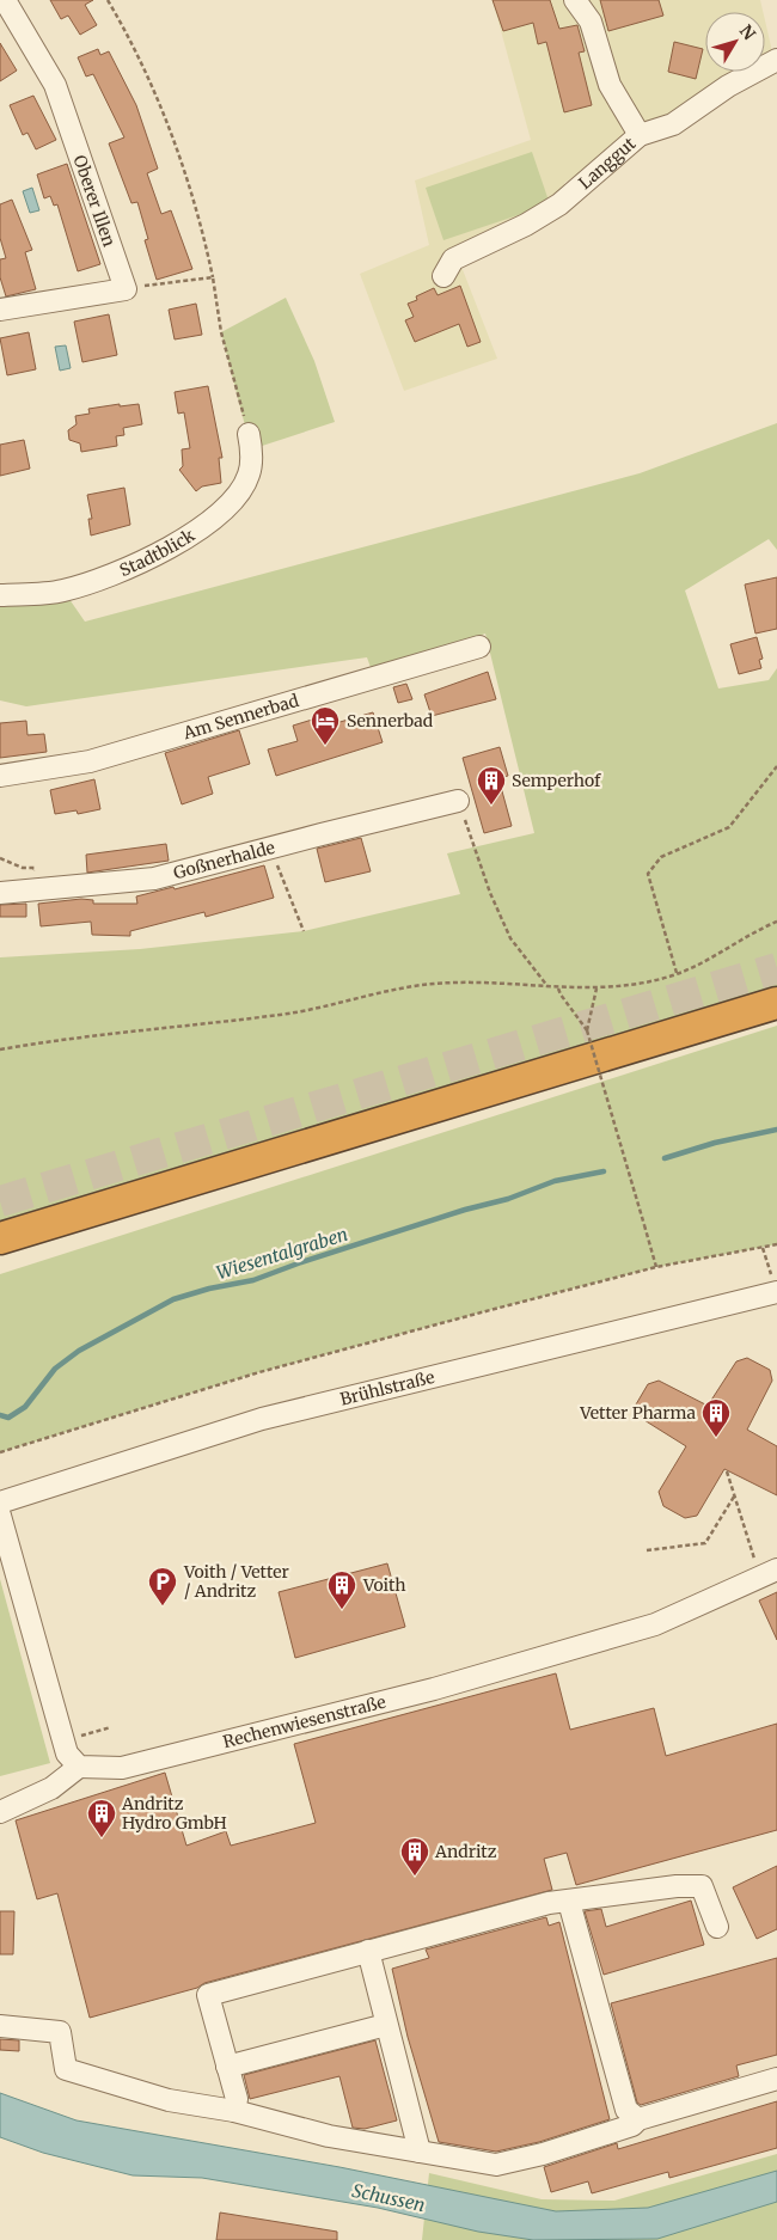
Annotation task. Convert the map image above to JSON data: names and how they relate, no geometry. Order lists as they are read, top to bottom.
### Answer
{
  "streets": {
    "street": [
      "Langgut",
      "Oberer Illen",
      "Stadtblick",
      "Am Sennerbad",
      "Goßnerhalde",
      "Brühlstraße",
      "Rechenwiesenstraße"
    ]
  },
  "water": ["Wiesentalgraben", "Schussen"],
  "places": {
    "hotel": ["Sennerbad"],
    "building": [
      "Semperhof",
      "Vetter Pharma",
      "Voith",
      "Andritz Hydro GmbH",
      "Andritz"
    ],
    "parking": ["Voith / Vetter / Andritz"]
  },
  "north": "top right"
}
